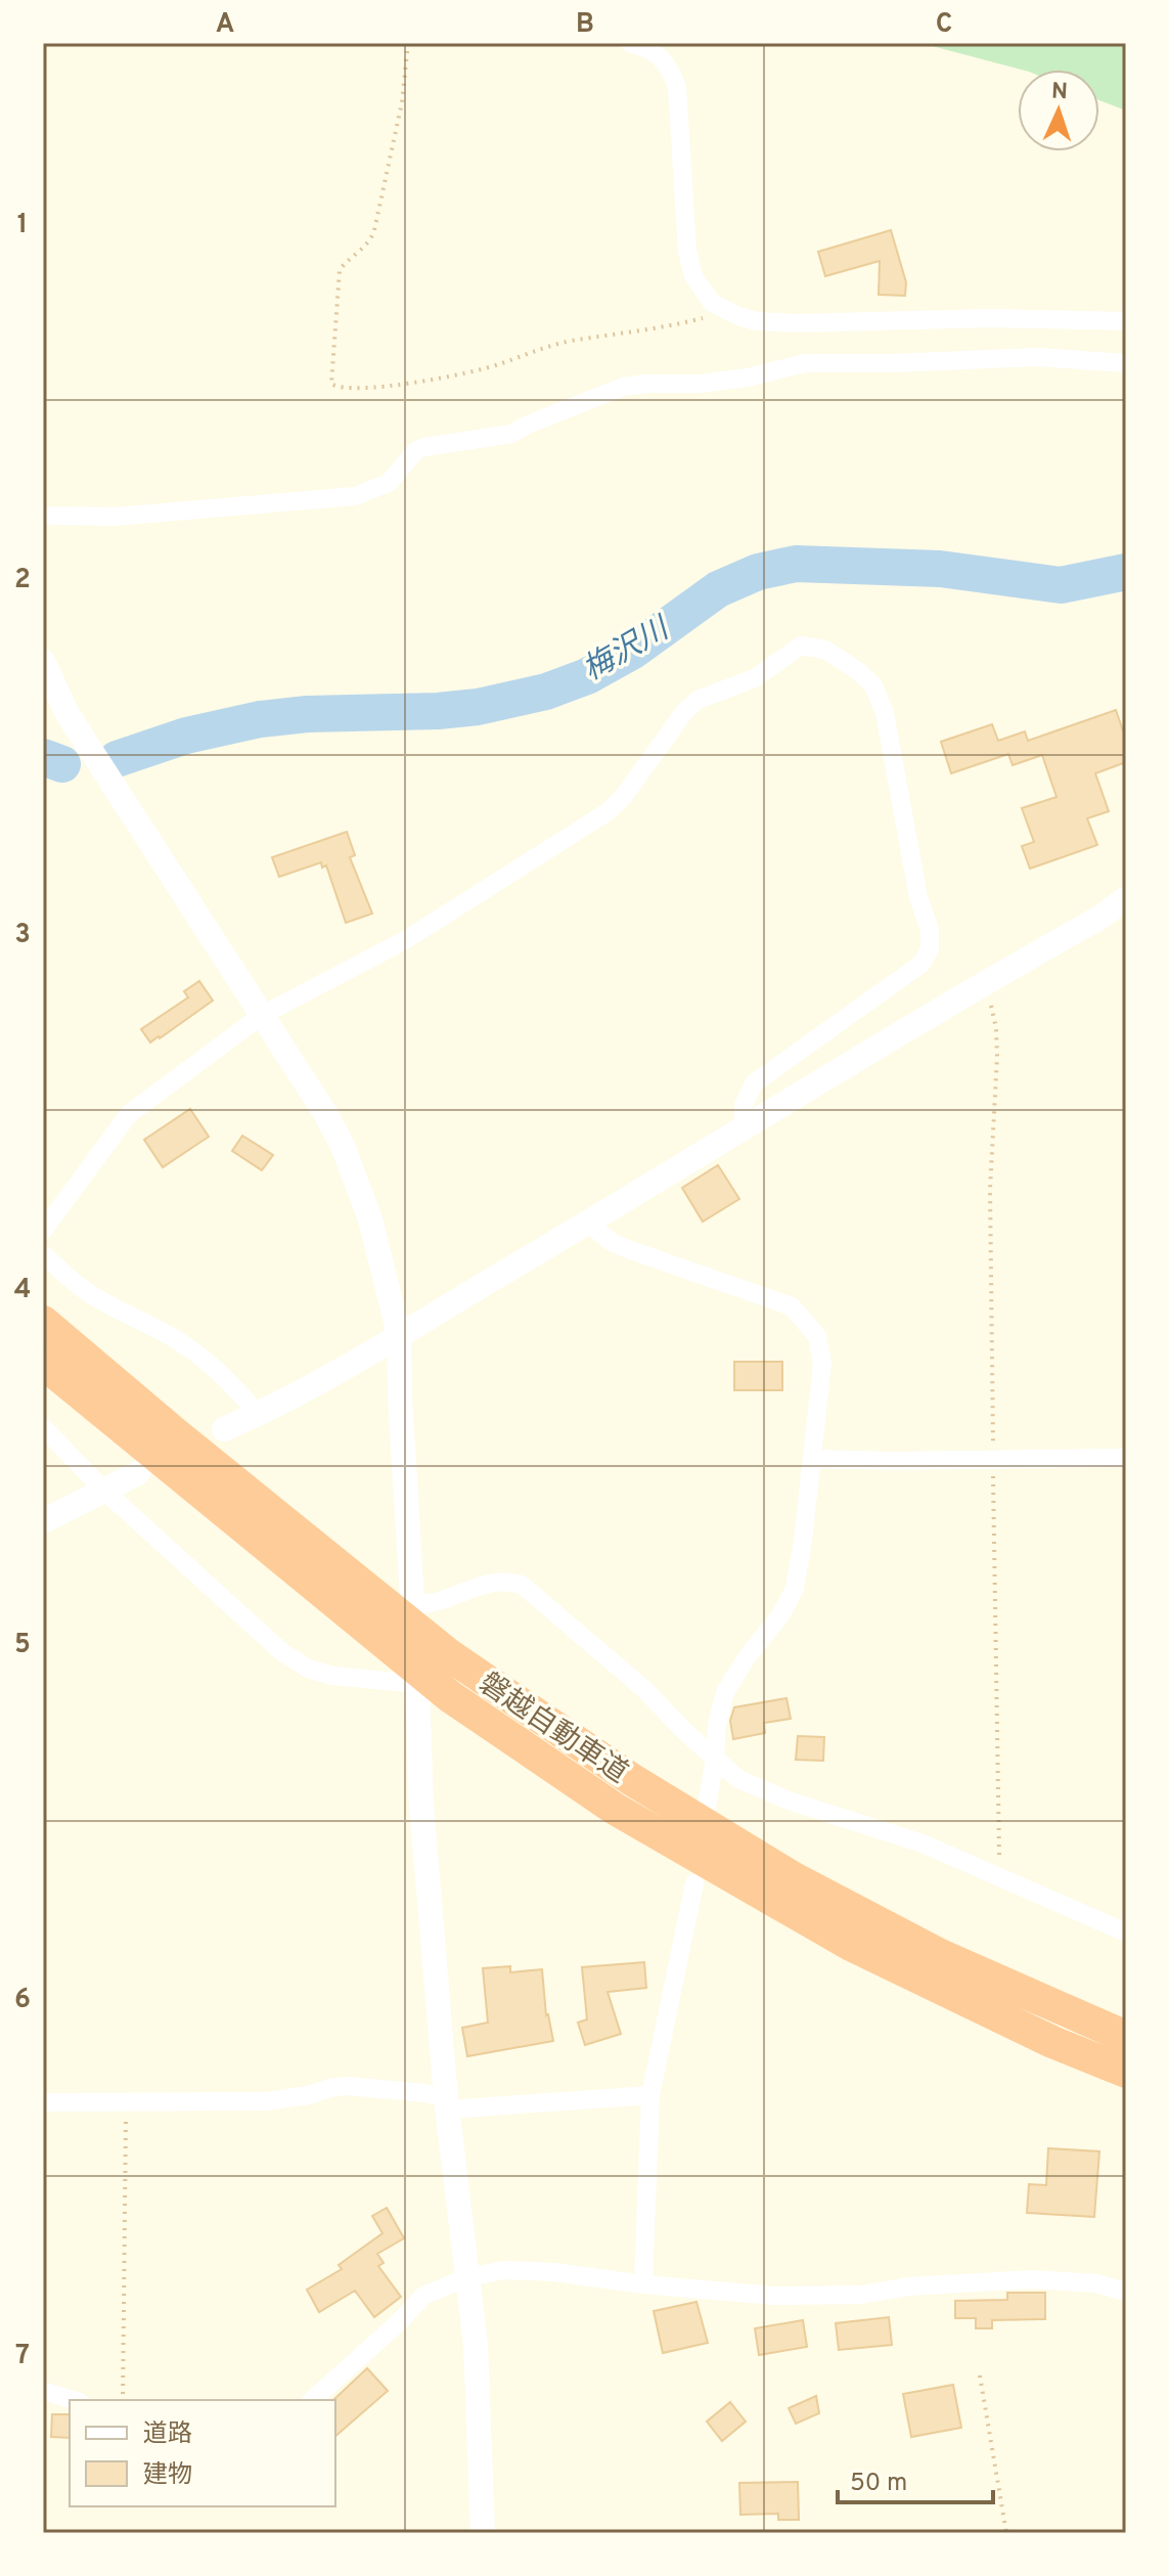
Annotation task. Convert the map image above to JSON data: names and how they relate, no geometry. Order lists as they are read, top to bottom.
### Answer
{
  "streets": {
    "highway": ["磐越自動車道"]
  },
  "water": ["梅沢川"],
  "legend": ["道路", "建物"],
  "scale_bar": "50 m",
  "north": "top",
  "grid": {
    "columns": ["A", "B", "C"],
    "rows": [
      "1",
      "2",
      "3",
      "4",
      "5",
      "6",
      "7"
    ]
  }
}
